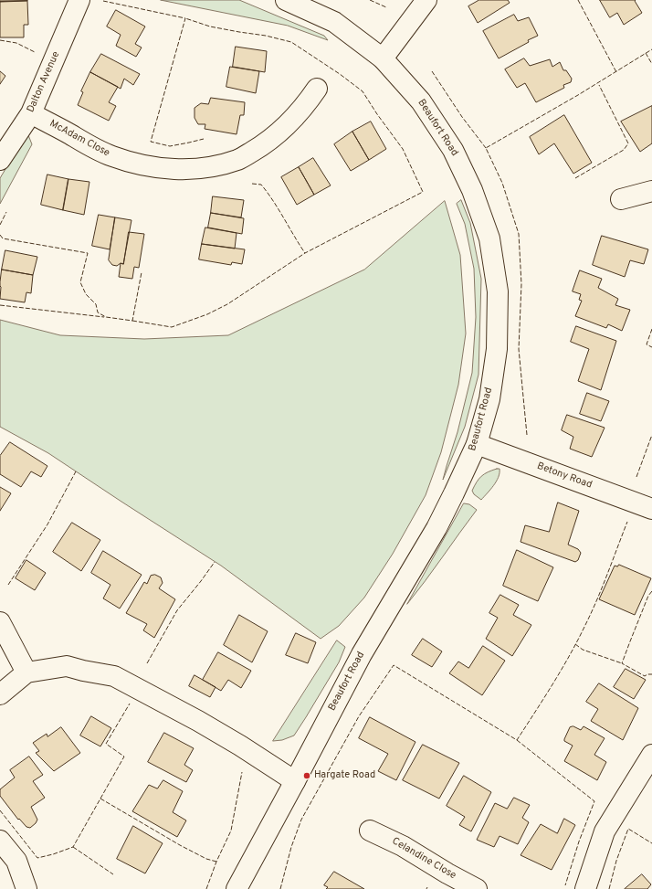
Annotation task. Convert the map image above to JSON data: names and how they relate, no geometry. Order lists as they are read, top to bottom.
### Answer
{
  "streets": {
    "street": [
      "Dalton Avenue",
      "Beaufort Road",
      "McAdam Close",
      "Betony Road",
      "Celandine Close"
    ]
  },
  "crossings": [
    ["Dalton Avenue", "McAdam Close"],
    ["Beaufort Road", "Betony Road"]
  ],
  "places": ["Hargate Road"]
}
